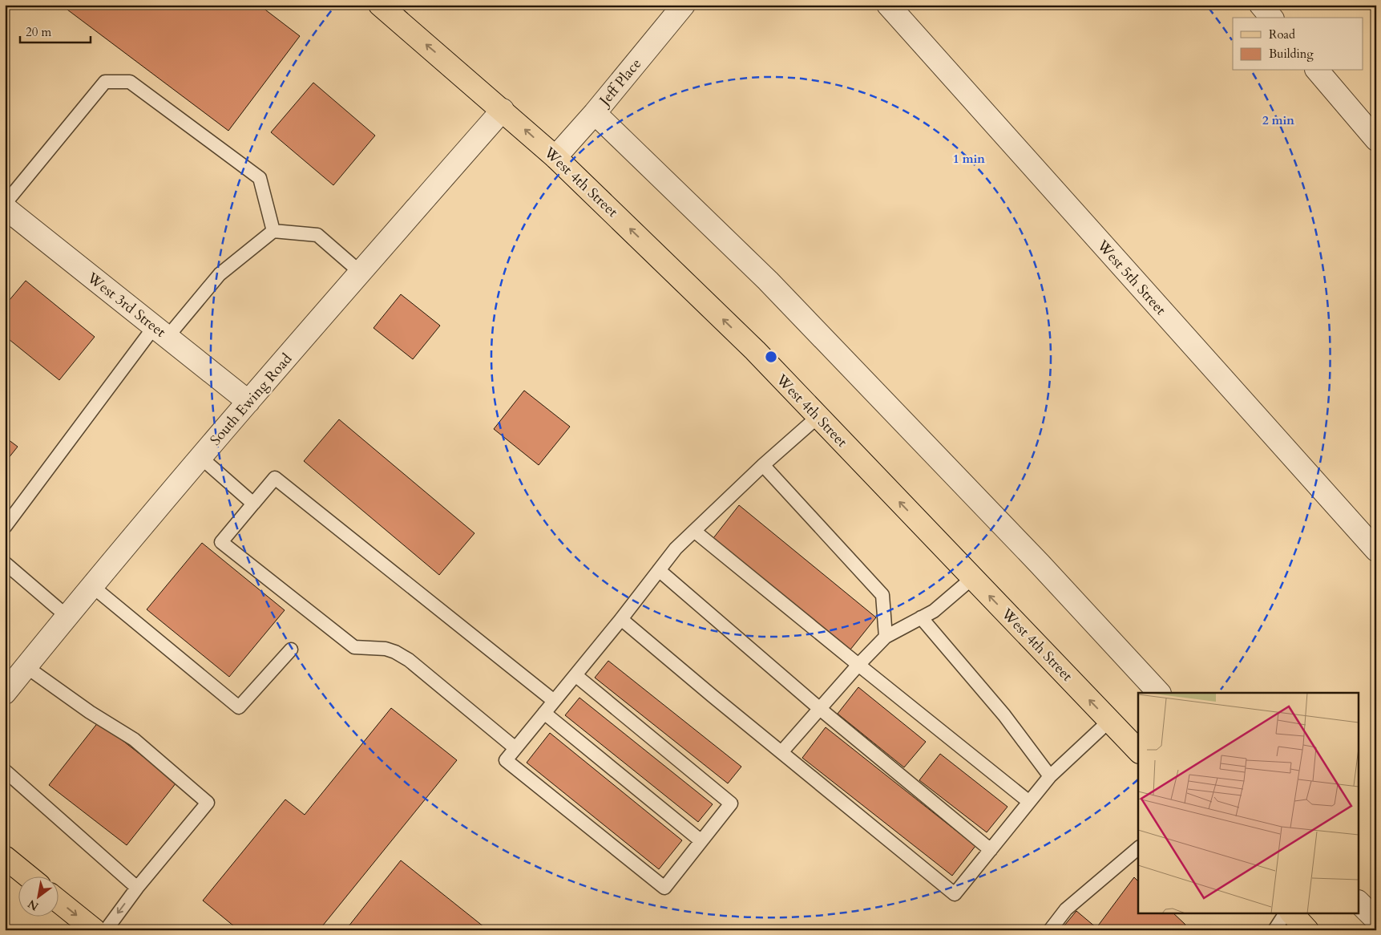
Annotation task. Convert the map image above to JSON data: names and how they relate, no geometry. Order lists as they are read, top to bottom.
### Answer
{
  "streets": {
    "main road": ["West 4th Street"],
    "street": [
      "Jeff Place",
      "West 5th Street",
      "West 3rd Street",
      "South Ewing Road"
    ]
  },
  "crossings": [
    ["Jeff Place", "West 4th Street"],
    ["West 4th Street", "South Ewing Road"],
    ["West 3rd Street", "South Ewing Road"]
  ],
  "one_way": ["West 4th Street"],
  "legend": ["Road", "Building"],
  "scale_bar": "20 m",
  "north": "bottom left",
  "rings": ["2 min", "1 min"]
}
